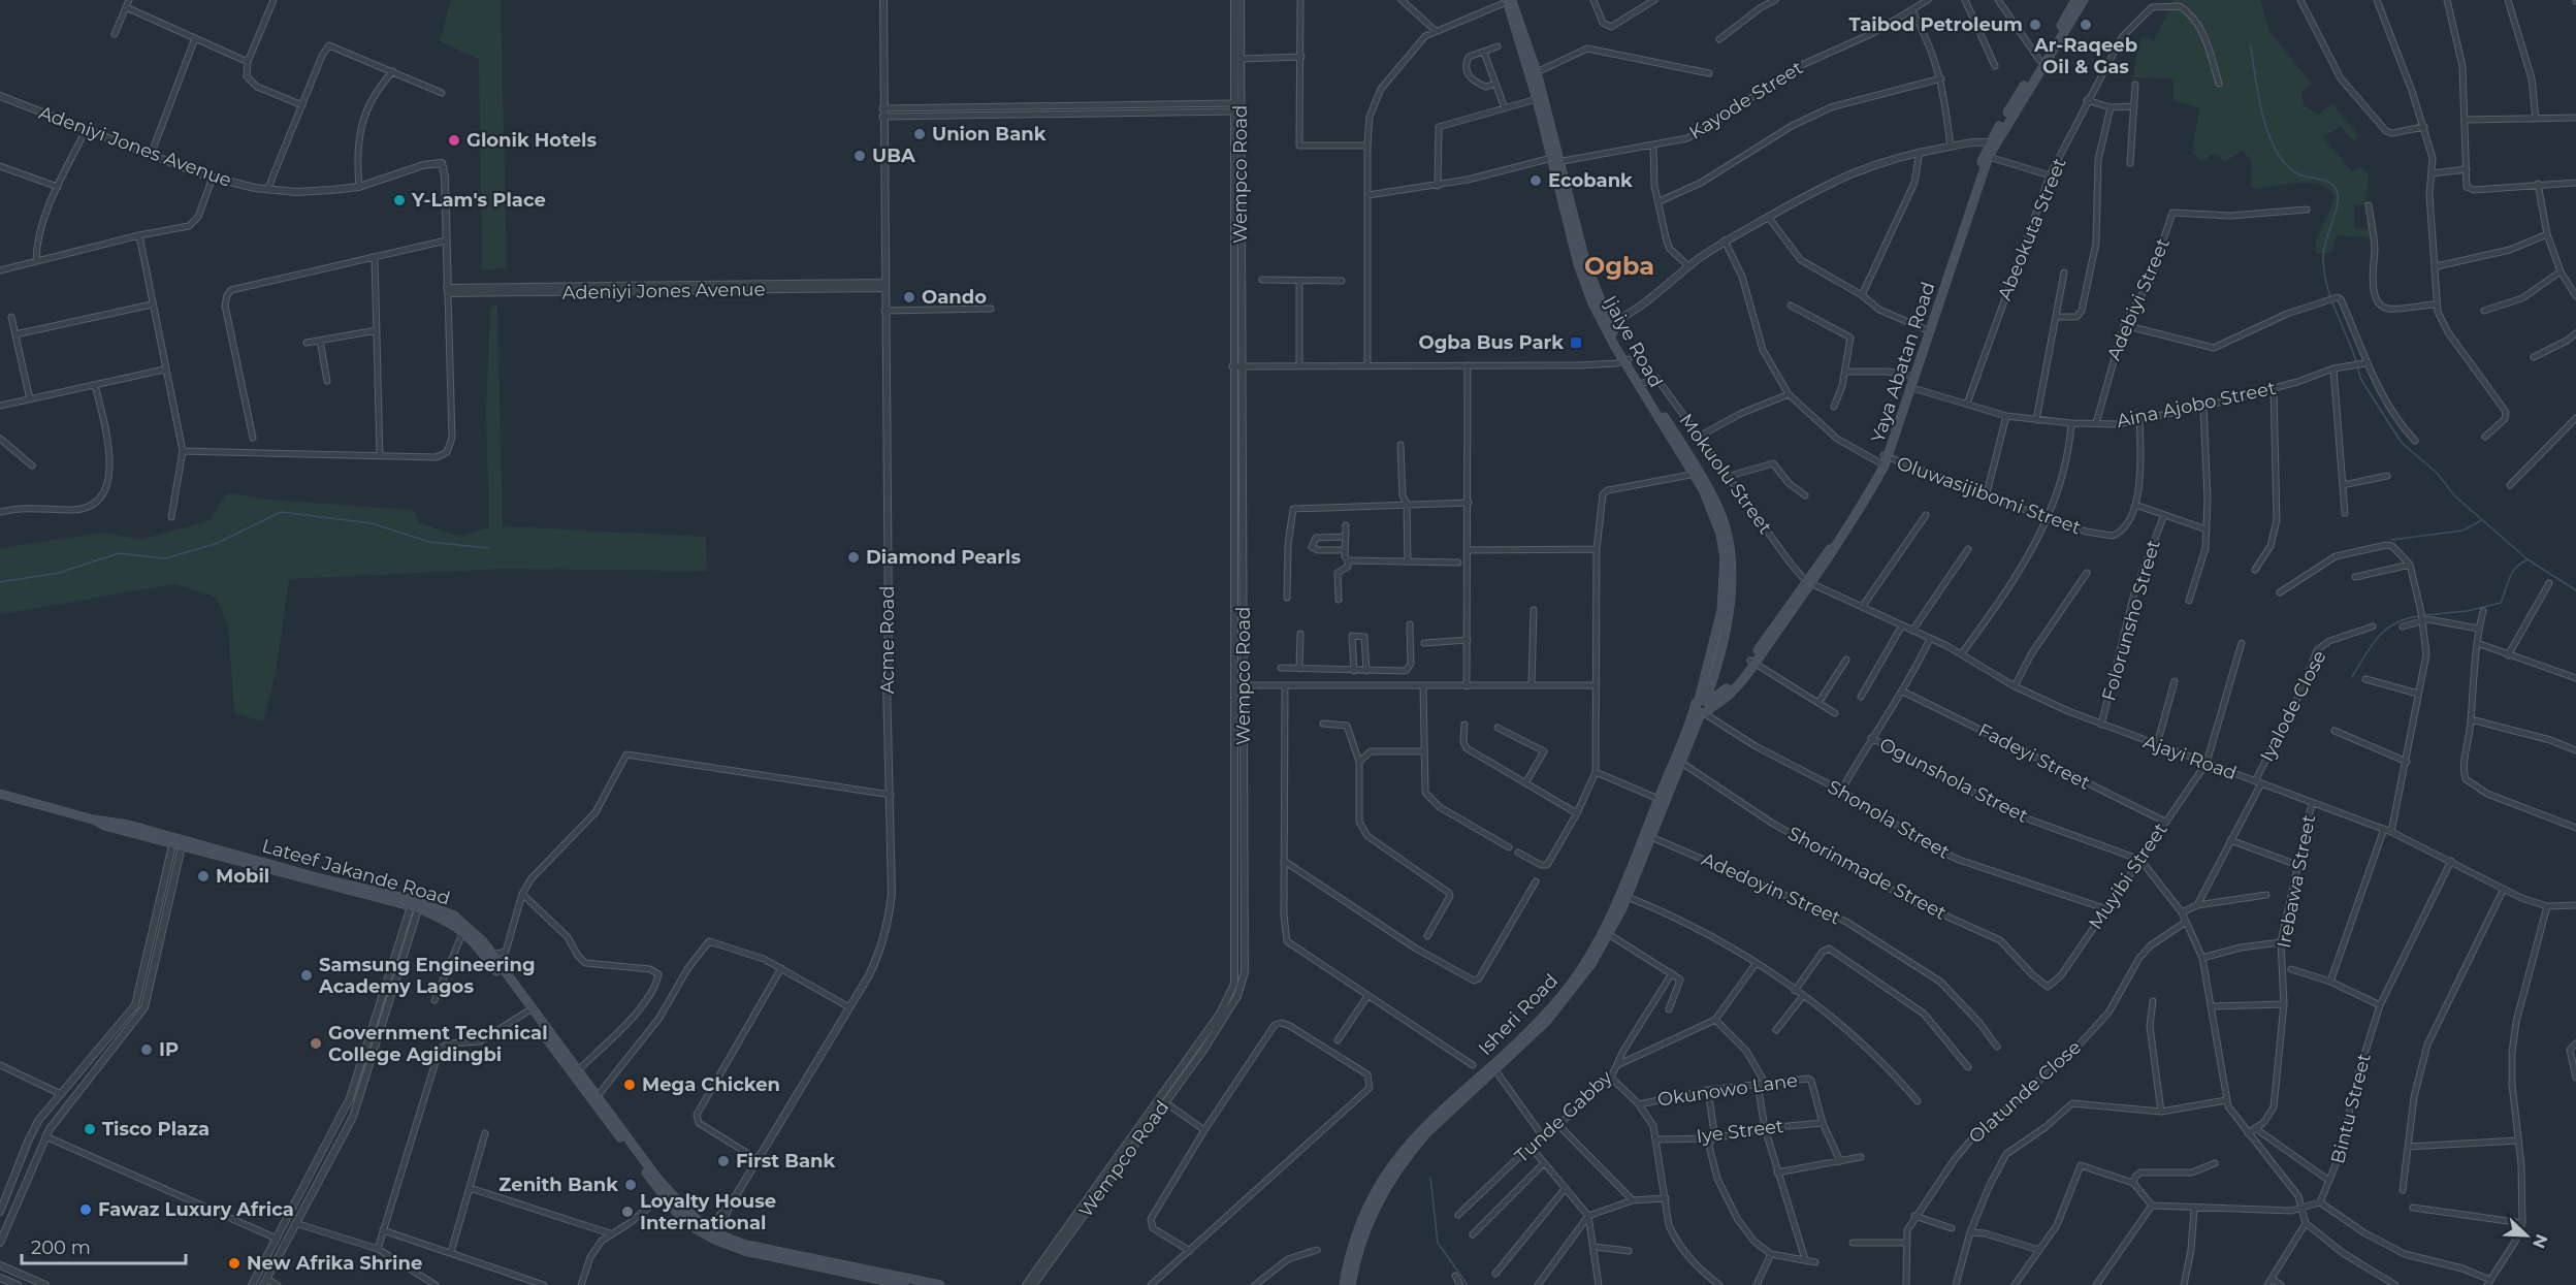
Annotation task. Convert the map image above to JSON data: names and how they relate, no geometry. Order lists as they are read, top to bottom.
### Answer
{
  "streets": {
    "main road": [
      "Ijaiye Road",
      "Yaya Abatan Road",
      "Lateef Jakande Road",
      "Isheri Road"
    ],
    "street": [
      "Kayode Street",
      "Adeniyi Jones Avenue",
      "Wempco Road",
      "Abeokuta Street",
      "Adebiyi Street",
      "Aina Ajobo Street",
      "Mokuolu Street",
      "Oluwasijibomi Street",
      "Folorunsho Street",
      "Acme Road",
      "Iyalode Close",
      "Fadeyi Street",
      "Ajayi Road",
      "Ogunshola Street",
      "Shonola Street",
      "Shorinmade Street",
      "Muyibi Street",
      "Irebawa Street",
      "Adedoyin Street",
      "Okunowo Lane",
      "Olatunde Close",
      "Bintu Street",
      "Tunde Gabby",
      "Iye Street"
    ]
  },
  "crossings": [
    ["Kayode Street", "Ijaiye Road"],
    ["Adeniyi Jones Avenue", "Acme Road"],
    ["Abeokuta Street", "Aina Ajobo Street"],
    ["Adebiyi Street", "Aina Ajobo Street"],
    ["Ijaiye Road", "Mokuolu Street"],
    ["Ijaiye Road", "Isheri Road"],
    ["Yaya Abatan Road", "Aina Ajobo Street"],
    ["Yaya Abatan Road", "Mokuolu Street"],
    ["Yaya Abatan Road", "Oluwasijibomi Street"],
    ["Yaya Abatan Road", "Ajayi Road"],
    ["Yaya Abatan Road", "Shonola Street"],
    ["Yaya Abatan Road", "Isheri Road"],
    ["Aina Ajobo Street", "Oluwasijibomi Street"],
    ["Mokuolu Street", "Ajayi Road"],
    ["Folorunsho Street", "Ajayi Road"],
    ["Acme Road", "Lateef Jakande Road"],
    ["Iyalode Close", "Ajayi Road"],
    ["Fadeyi Street", "Muyibi Street"],
    ["Ajayi Road", "Muyibi Street"],
    ["Ajayi Road", "Irebawa Street"],
    ["Ajayi Road", "Bintu Street"],
    ["Ogunshola Street", "Muyibi Street"],
    ["Shonola Street", "Muyibi Street"],
    ["Shonola Street", "Isheri Road"],
    ["Shorinmade Street", "Muyibi Street"],
    ["Shorinmade Street", "Isheri Road"],
    ["Adedoyin Street", "Isheri Road"],
    ["Okunowo Lane", "Iye Street"]
  ],
  "districts": ["Ogba"],
  "places": {
    "other": [
      "Taibod Petroleum",
      "Ar-Raqeeb Oil & Gas",
      "Union Bank",
      "Glonik Hotels",
      "UBA",
      "Ecobank",
      "Y-Lam's Place",
      "Oando",
      "Diamond Pearls",
      "Mobil",
      "Samsung Engineering Academy Lagos",
      "Government Technical College Agidingbi",
      "IP",
      "Mega Chicken",
      "Tisco Plaza",
      "First Bank",
      "Zenith Bank",
      "Fawaz Luxury Africa",
      "Loyalty House International",
      "New Afrika Shrine"
    ],
    "transit": ["Ogba Bus Park"]
  },
  "scale_bar": "200 m",
  "north": "bottom right"
}
